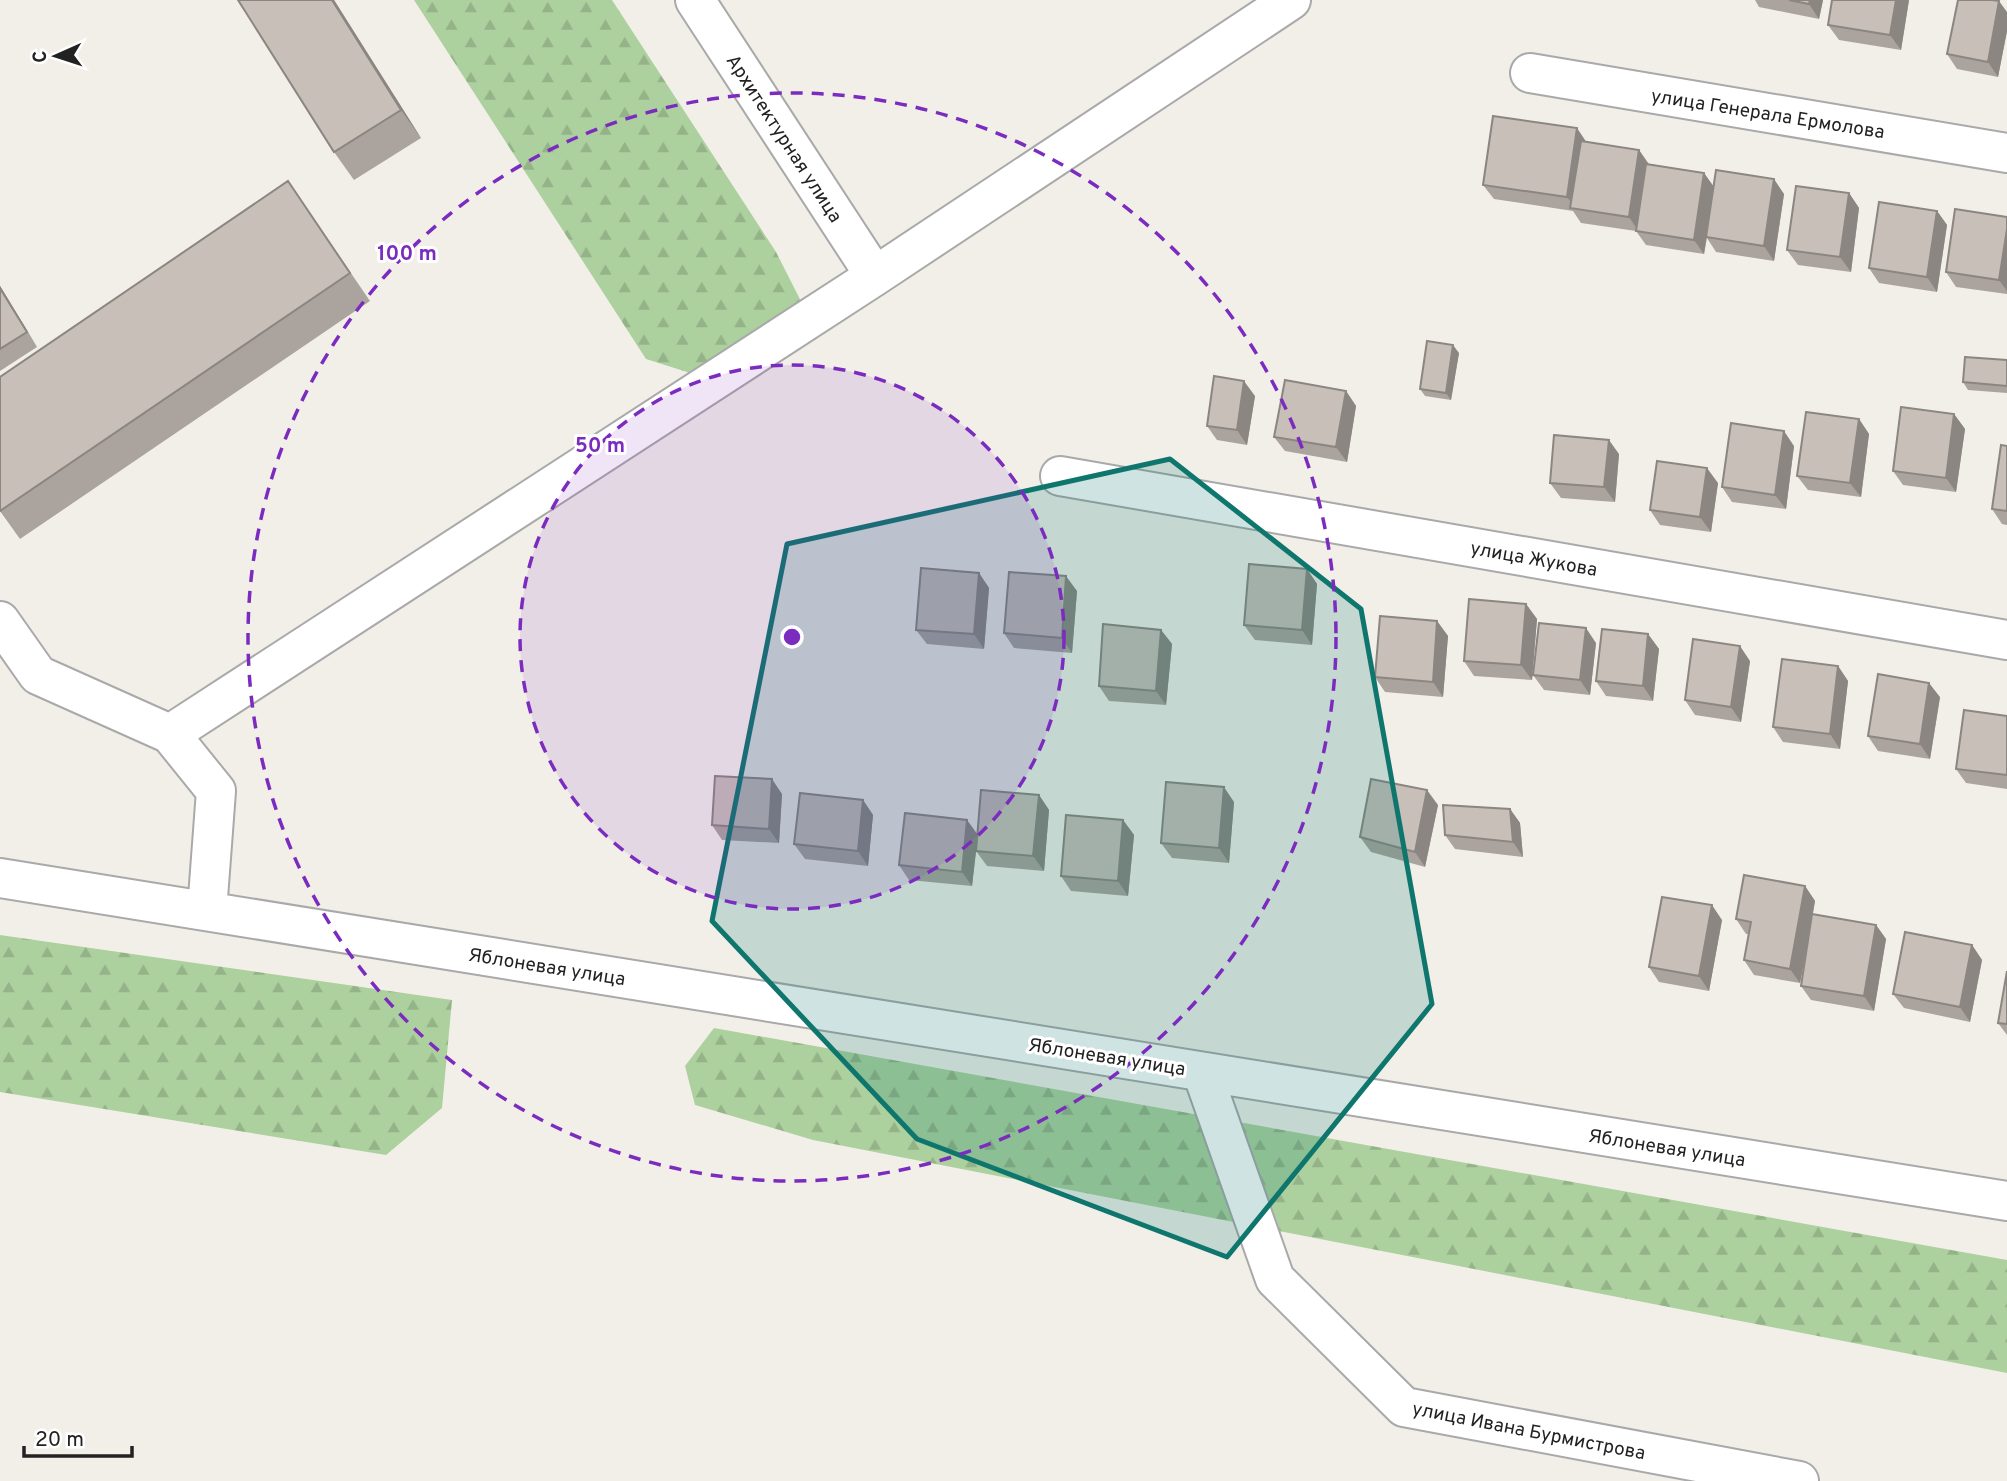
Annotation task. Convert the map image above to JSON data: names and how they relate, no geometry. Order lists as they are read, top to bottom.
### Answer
{
  "streets": {
    "street": [
      "улица Генерала Ермолова",
      "Архитектурная улица",
      "улица Жукова",
      "Яблоневая улица",
      "улица Ивана Бурмистрова"
    ]
  },
  "crossings": [
    ["Яблоневая улица", "улица Ивана Бурмистрова"]
  ],
  "scale_bar": "20 m",
  "north": "left",
  "rings": ["100 m", "50 m"]
}
